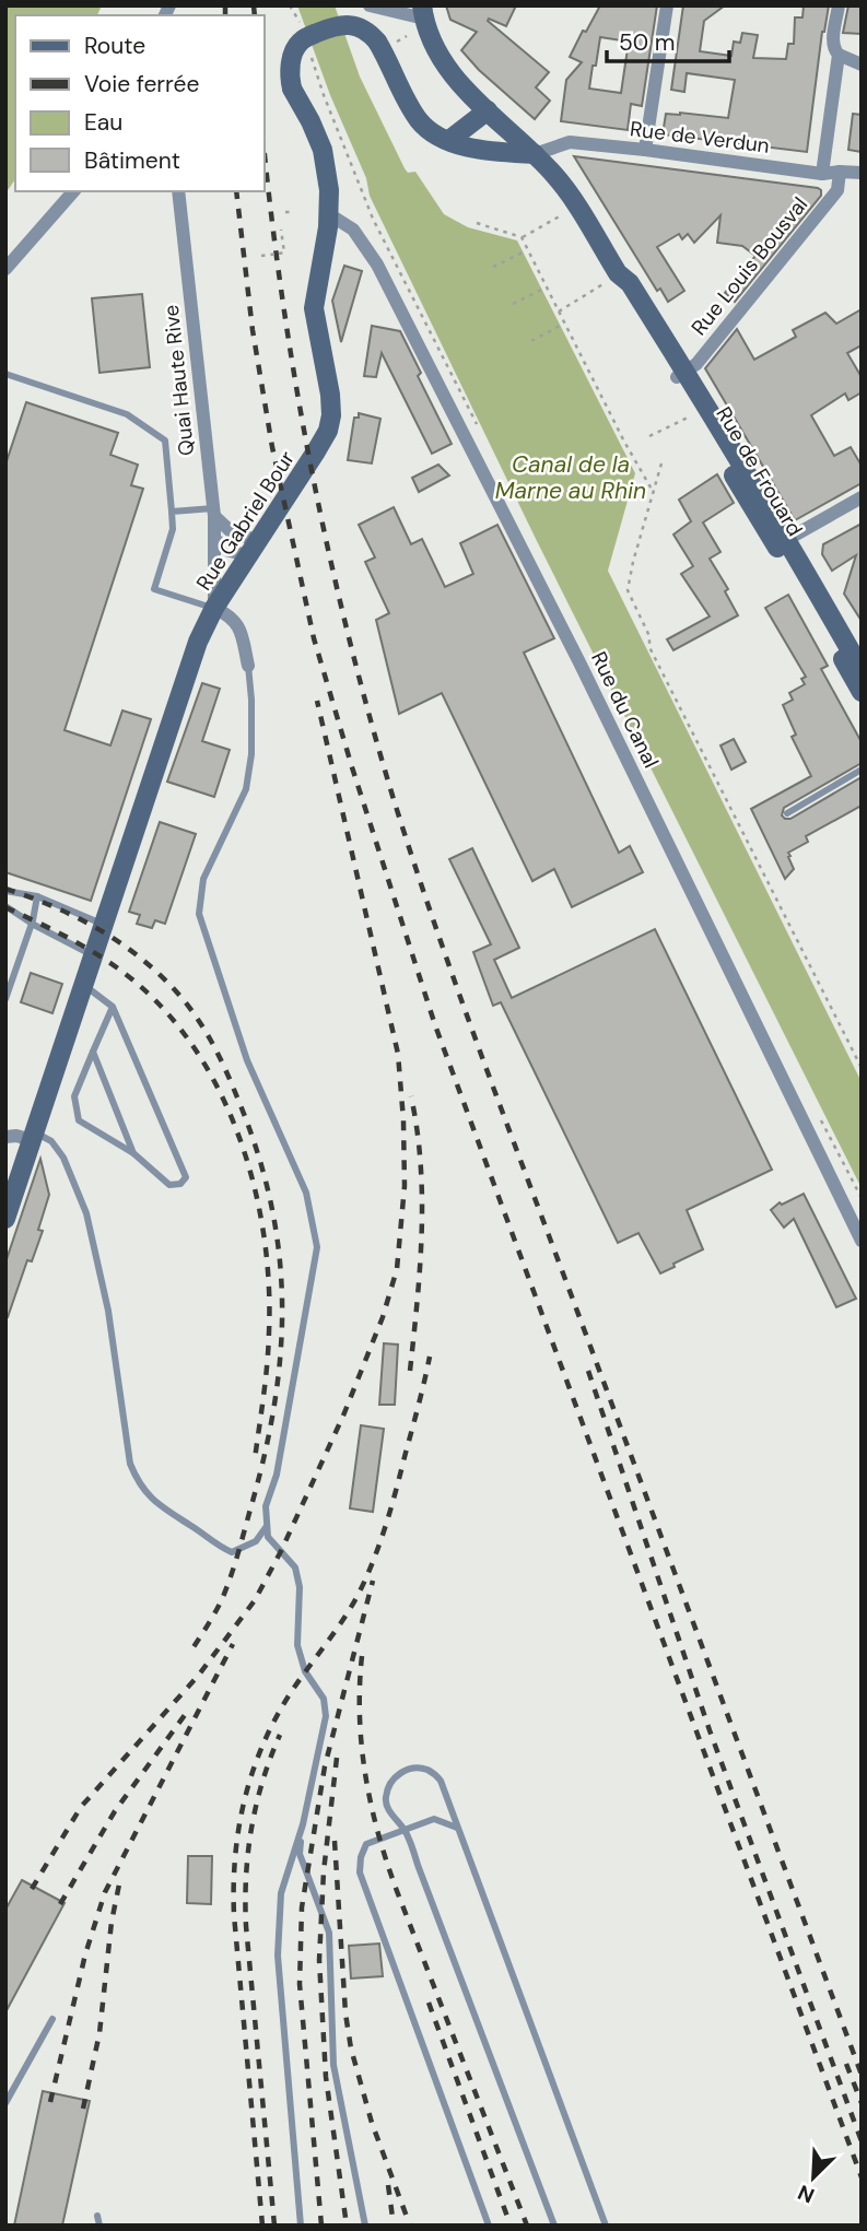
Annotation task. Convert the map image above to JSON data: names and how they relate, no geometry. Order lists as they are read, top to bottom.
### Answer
{
  "streets": {
    "main road": ["Rue de Frouard", "Rue Gabriel Bour"],
    "street": [
      "Rue de Verdun",
      "Rue Louis Bousval",
      "Quai Haute Rive",
      "Rue du Canal"
    ]
  },
  "crossings": [
    ["Rue de Verdun", "Rue Louis Bousval"],
    ["Rue de Verdun", "Rue de Frouard"],
    ["Rue Louis Bousval", "Rue de Frouard"],
    ["Quai Haute Rive", "Rue Gabriel Bour"],
    ["Rue Gabriel Bour", "Rue du Canal"]
  ],
  "water": ["Canal de la Marne au Rhin"],
  "legend": [
    "Route",
    "Voie ferrée",
    "Eau",
    "Bâtiment"
  ],
  "scale_bar": "50 m",
  "north": "bottom left"
}
